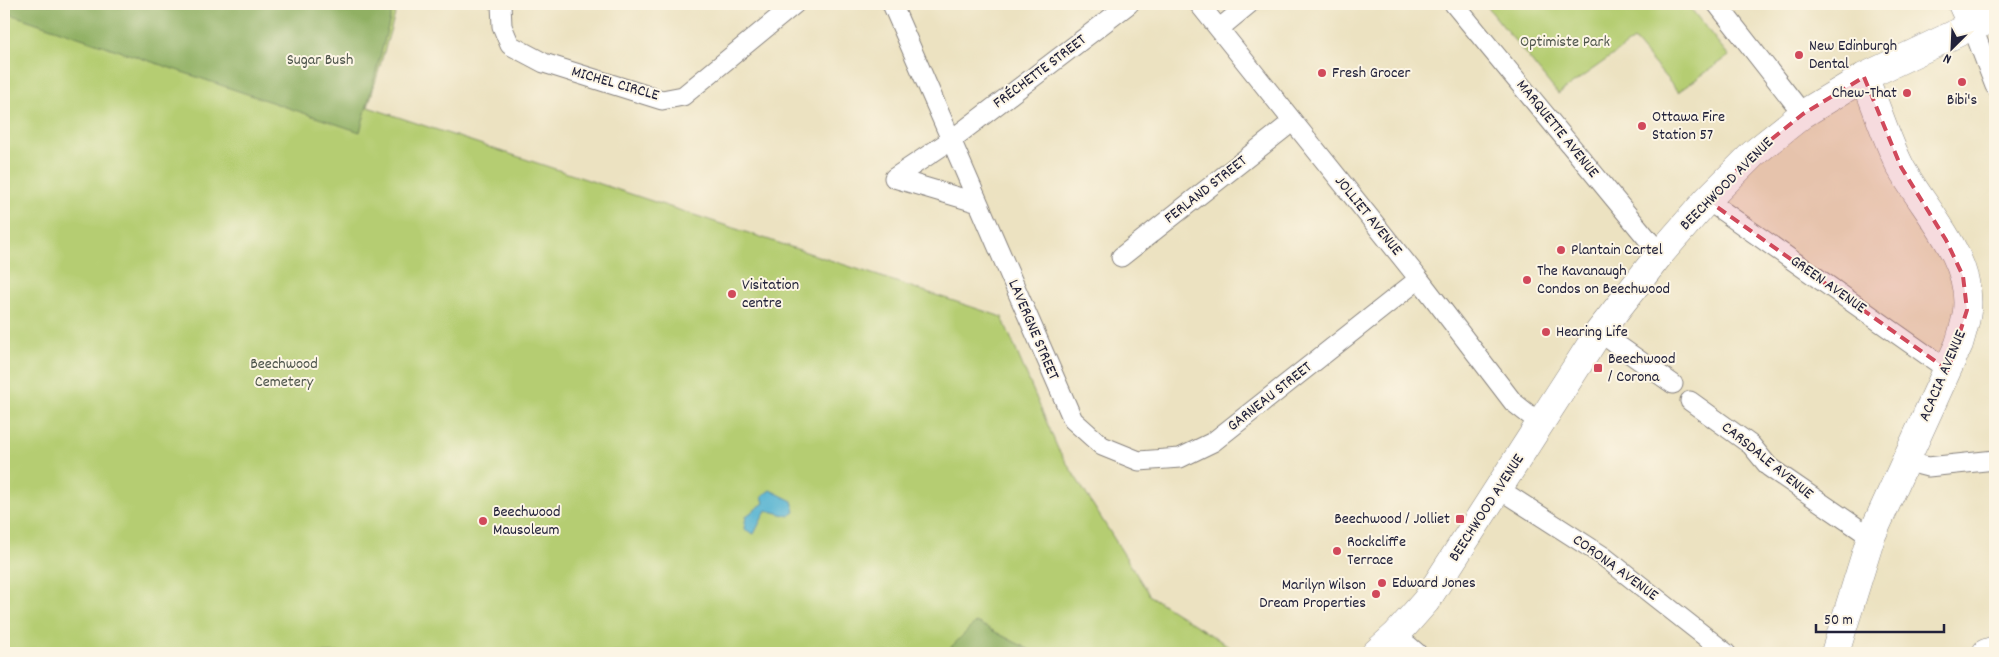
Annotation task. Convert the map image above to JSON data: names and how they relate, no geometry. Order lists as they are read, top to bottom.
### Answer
{
  "streets": {
    "main road": ["BEECHWOOD AVENUE", "ACACIA AVENUE"],
    "street": [
      "FRÉCHETTE STREET",
      "MICHEL CIRCLE",
      "MARQUETTE AVENUE",
      "FERLAND STREET",
      "JOLLIET AVENUE",
      "GREEN AVENUE",
      "LAVERGNE STREET",
      "GARNEAU STREET",
      "CARSDALE AVENUE",
      "CORONA AVENUE"
    ]
  },
  "crossings": [
    ["FRÉCHETTE STREET", "LAVERGNE STREET"],
    ["MARQUETTE AVENUE", "BEECHWOOD AVENUE"],
    ["BEECHWOOD AVENUE", "JOLLIET AVENUE"],
    ["BEECHWOOD AVENUE", "GREEN AVENUE"],
    ["BEECHWOOD AVENUE", "ACACIA AVENUE"],
    ["BEECHWOOD AVENUE", "CORONA AVENUE"],
    ["FERLAND STREET", "JOLLIET AVENUE"],
    ["JOLLIET AVENUE", "GARNEAU STREET"],
    ["GREEN AVENUE", "ACACIA AVENUE"],
    ["LAVERGNE STREET", "GARNEAU STREET"],
    ["ACACIA AVENUE", "CARSDALE AVENUE"]
  ],
  "parks": ["Optimiste Park", "Sugar Bush", "Beechwood Cemetery"],
  "places": {
    "other": [
      "New Edinburgh Dental",
      "Fresh Grocer",
      "Bibi's",
      "Chew-That",
      "Ottawa Fire Station 57",
      "Plantain Cartel",
      "The Kavanaugh Condos on Beechwood",
      "Visitation centre",
      "Hearing Life",
      "Beechwood Mausoleum",
      "Rockcliffe Terrace",
      "Edward Jones",
      "Marilyn Wilson Dream Properties"
    ],
    "transit": ["Beechwood / Corona", "Beechwood / Jolliet"]
  },
  "scale_bar": "50 m",
  "north": "bottom left"
}
